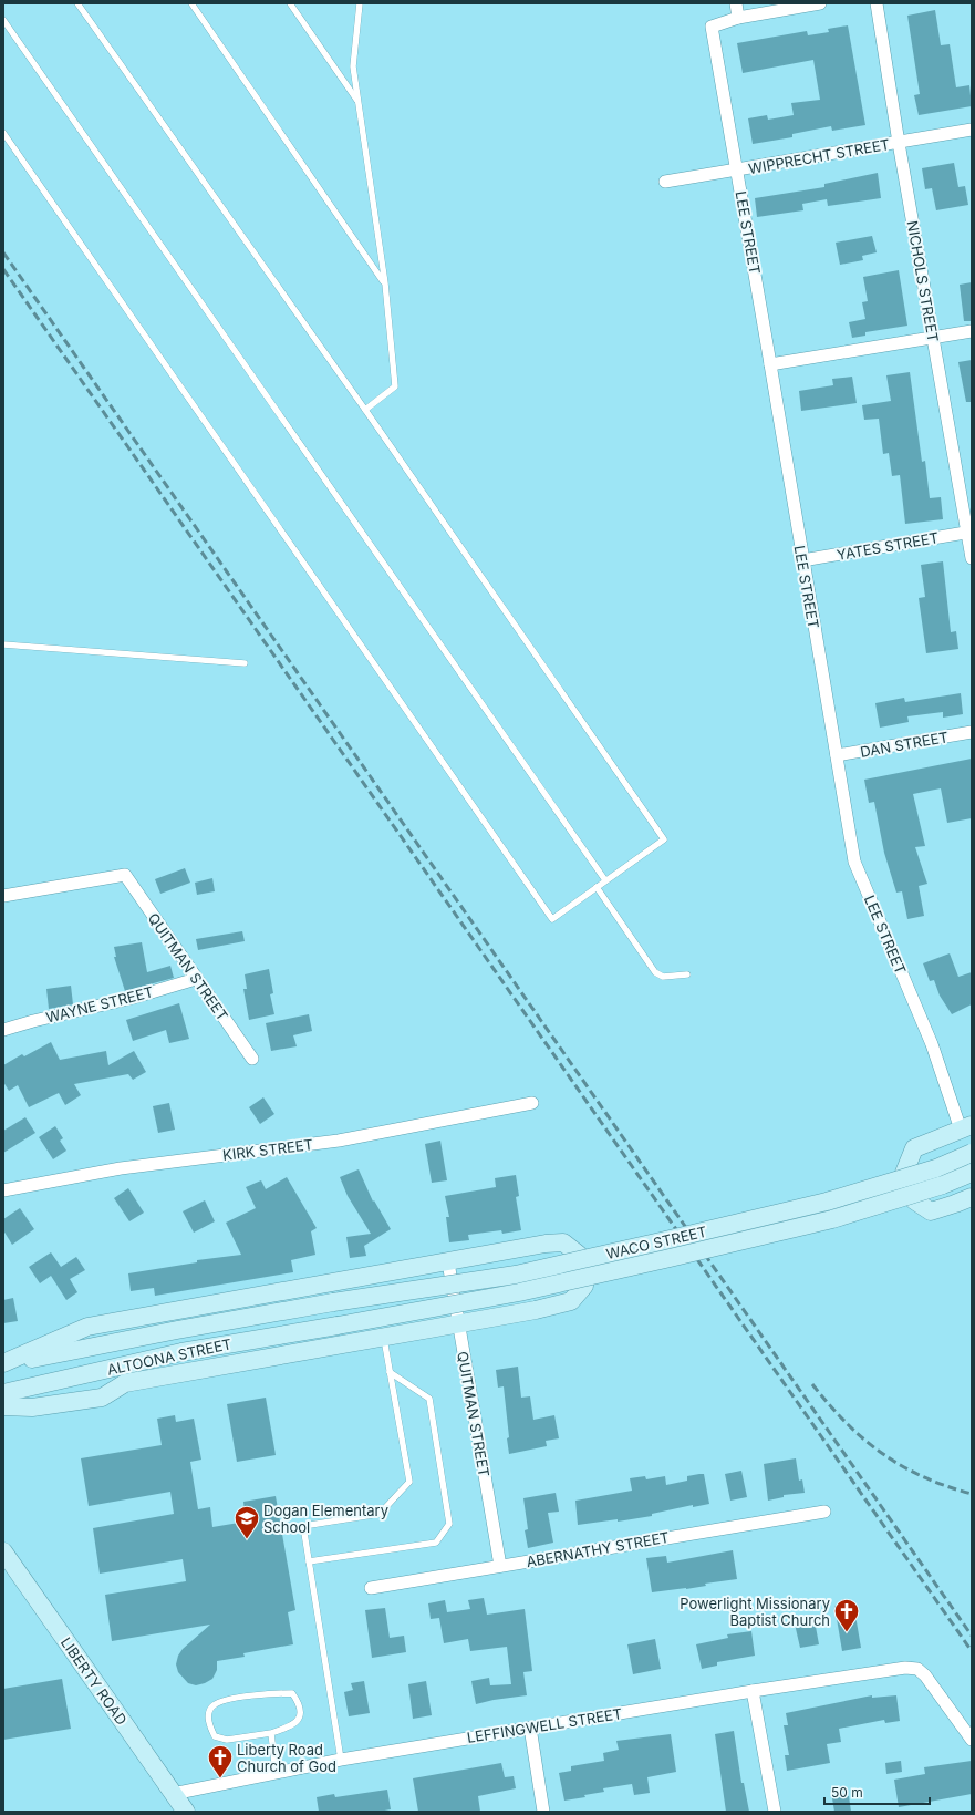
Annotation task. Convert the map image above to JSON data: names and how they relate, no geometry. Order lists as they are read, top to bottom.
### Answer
{
  "streets": {
    "main road": ["WACO STREET", "ALTOONA STREET", "LIBERTY ROAD"],
    "street": [
      "WIPPRECHT STREET",
      "LEE STREET",
      "NICHOLS STREET",
      "YATES STREET",
      "DAN STREET",
      "QUITMAN STREET",
      "WAYNE STREET",
      "KIRK STREET",
      "ABERNATHY STREET",
      "LEFFINGWELL STREET"
    ]
  },
  "crossings": [
    ["WIPPRECHT STREET", "LEE STREET"],
    ["WIPPRECHT STREET", "NICHOLS STREET"],
    ["LEE STREET", "YATES STREET"],
    ["LEE STREET", "DAN STREET"],
    ["NICHOLS STREET", "YATES STREET"],
    ["QUITMAN STREET", "WAYNE STREET"],
    ["QUITMAN STREET", "ABERNATHY STREET"],
    ["WACO STREET", "ALTOONA STREET"],
    ["LIBERTY ROAD", "LEFFINGWELL STREET"]
  ],
  "places": {
    "school or university": ["Dogan Elementary School"],
    "church": ["Powerlight Missionary Baptist Church", "Liberty Road Church of God"]
  },
  "scale_bar": "50 m"
}
